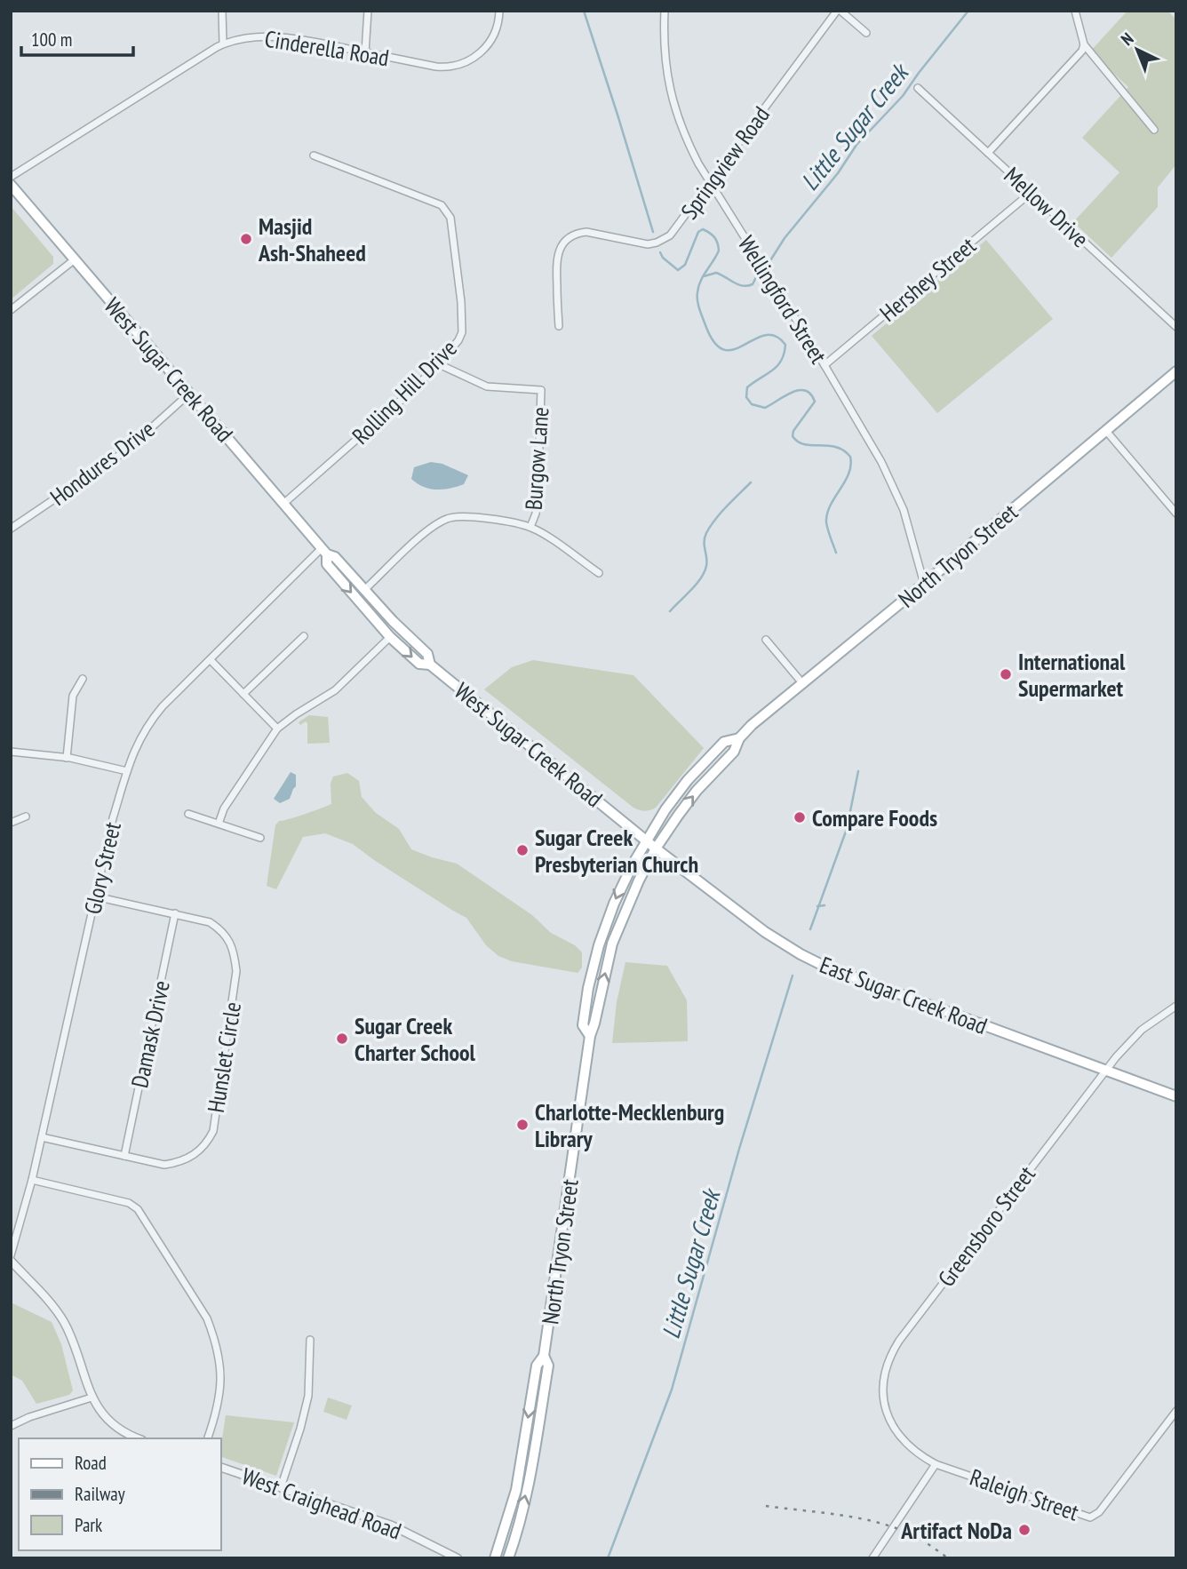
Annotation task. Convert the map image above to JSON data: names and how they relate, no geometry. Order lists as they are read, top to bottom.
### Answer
{
  "streets": {
    "main road": ["West Sugar Creek Road", "North Tryon Street", "East Sugar Creek Road"],
    "street": [
      "Cinderella Road",
      "Springview Road",
      "Mellow Drive",
      "Hershey Street",
      "Wellingford Street",
      "Rolling Hill Drive",
      "Burgow Lane",
      "Hondures Drive",
      "Glory Street",
      "Damask Drive",
      "Hunslet Circle",
      "Greensboro Street",
      "Raleigh Street",
      "West Craighead Road"
    ]
  },
  "crossings": [
    ["Springview Road", "Wellingford Street"],
    ["Mellow Drive", "Hershey Street"],
    ["Hershey Street", "Wellingford Street"],
    ["Wellingford Street", "North Tryon Street"],
    ["West Sugar Creek Road", "Rolling Hill Drive"],
    ["West Sugar Creek Road", "Hondures Drive"],
    ["West Sugar Creek Road", "North Tryon Street"],
    ["West Sugar Creek Road", "Glory Street"],
    ["West Sugar Creek Road", "East Sugar Creek Road"],
    ["Rolling Hill Drive", "Burgow Lane"],
    ["North Tryon Street", "East Sugar Creek Road"],
    ["Glory Street", "Hunslet Circle"],
    ["East Sugar Creek Road", "Greensboro Street"],
    ["Damask Drive", "Hunslet Circle"],
    ["Greensboro Street", "Raleigh Street"]
  ],
  "water": ["Little Sugar Creek"],
  "places": [
    "Masjid Ash-Shaheed",
    "International Supermarket",
    "Compare Foods",
    "Sugar Creek Presbyterian Church",
    "Sugar Creek Charter School",
    "Charlotte-Mecklenburg Library",
    "Artifact NoDa"
  ],
  "legend": ["Road", "Railway", "Park"],
  "scale_bar": "100 m",
  "north": "top left"
}
